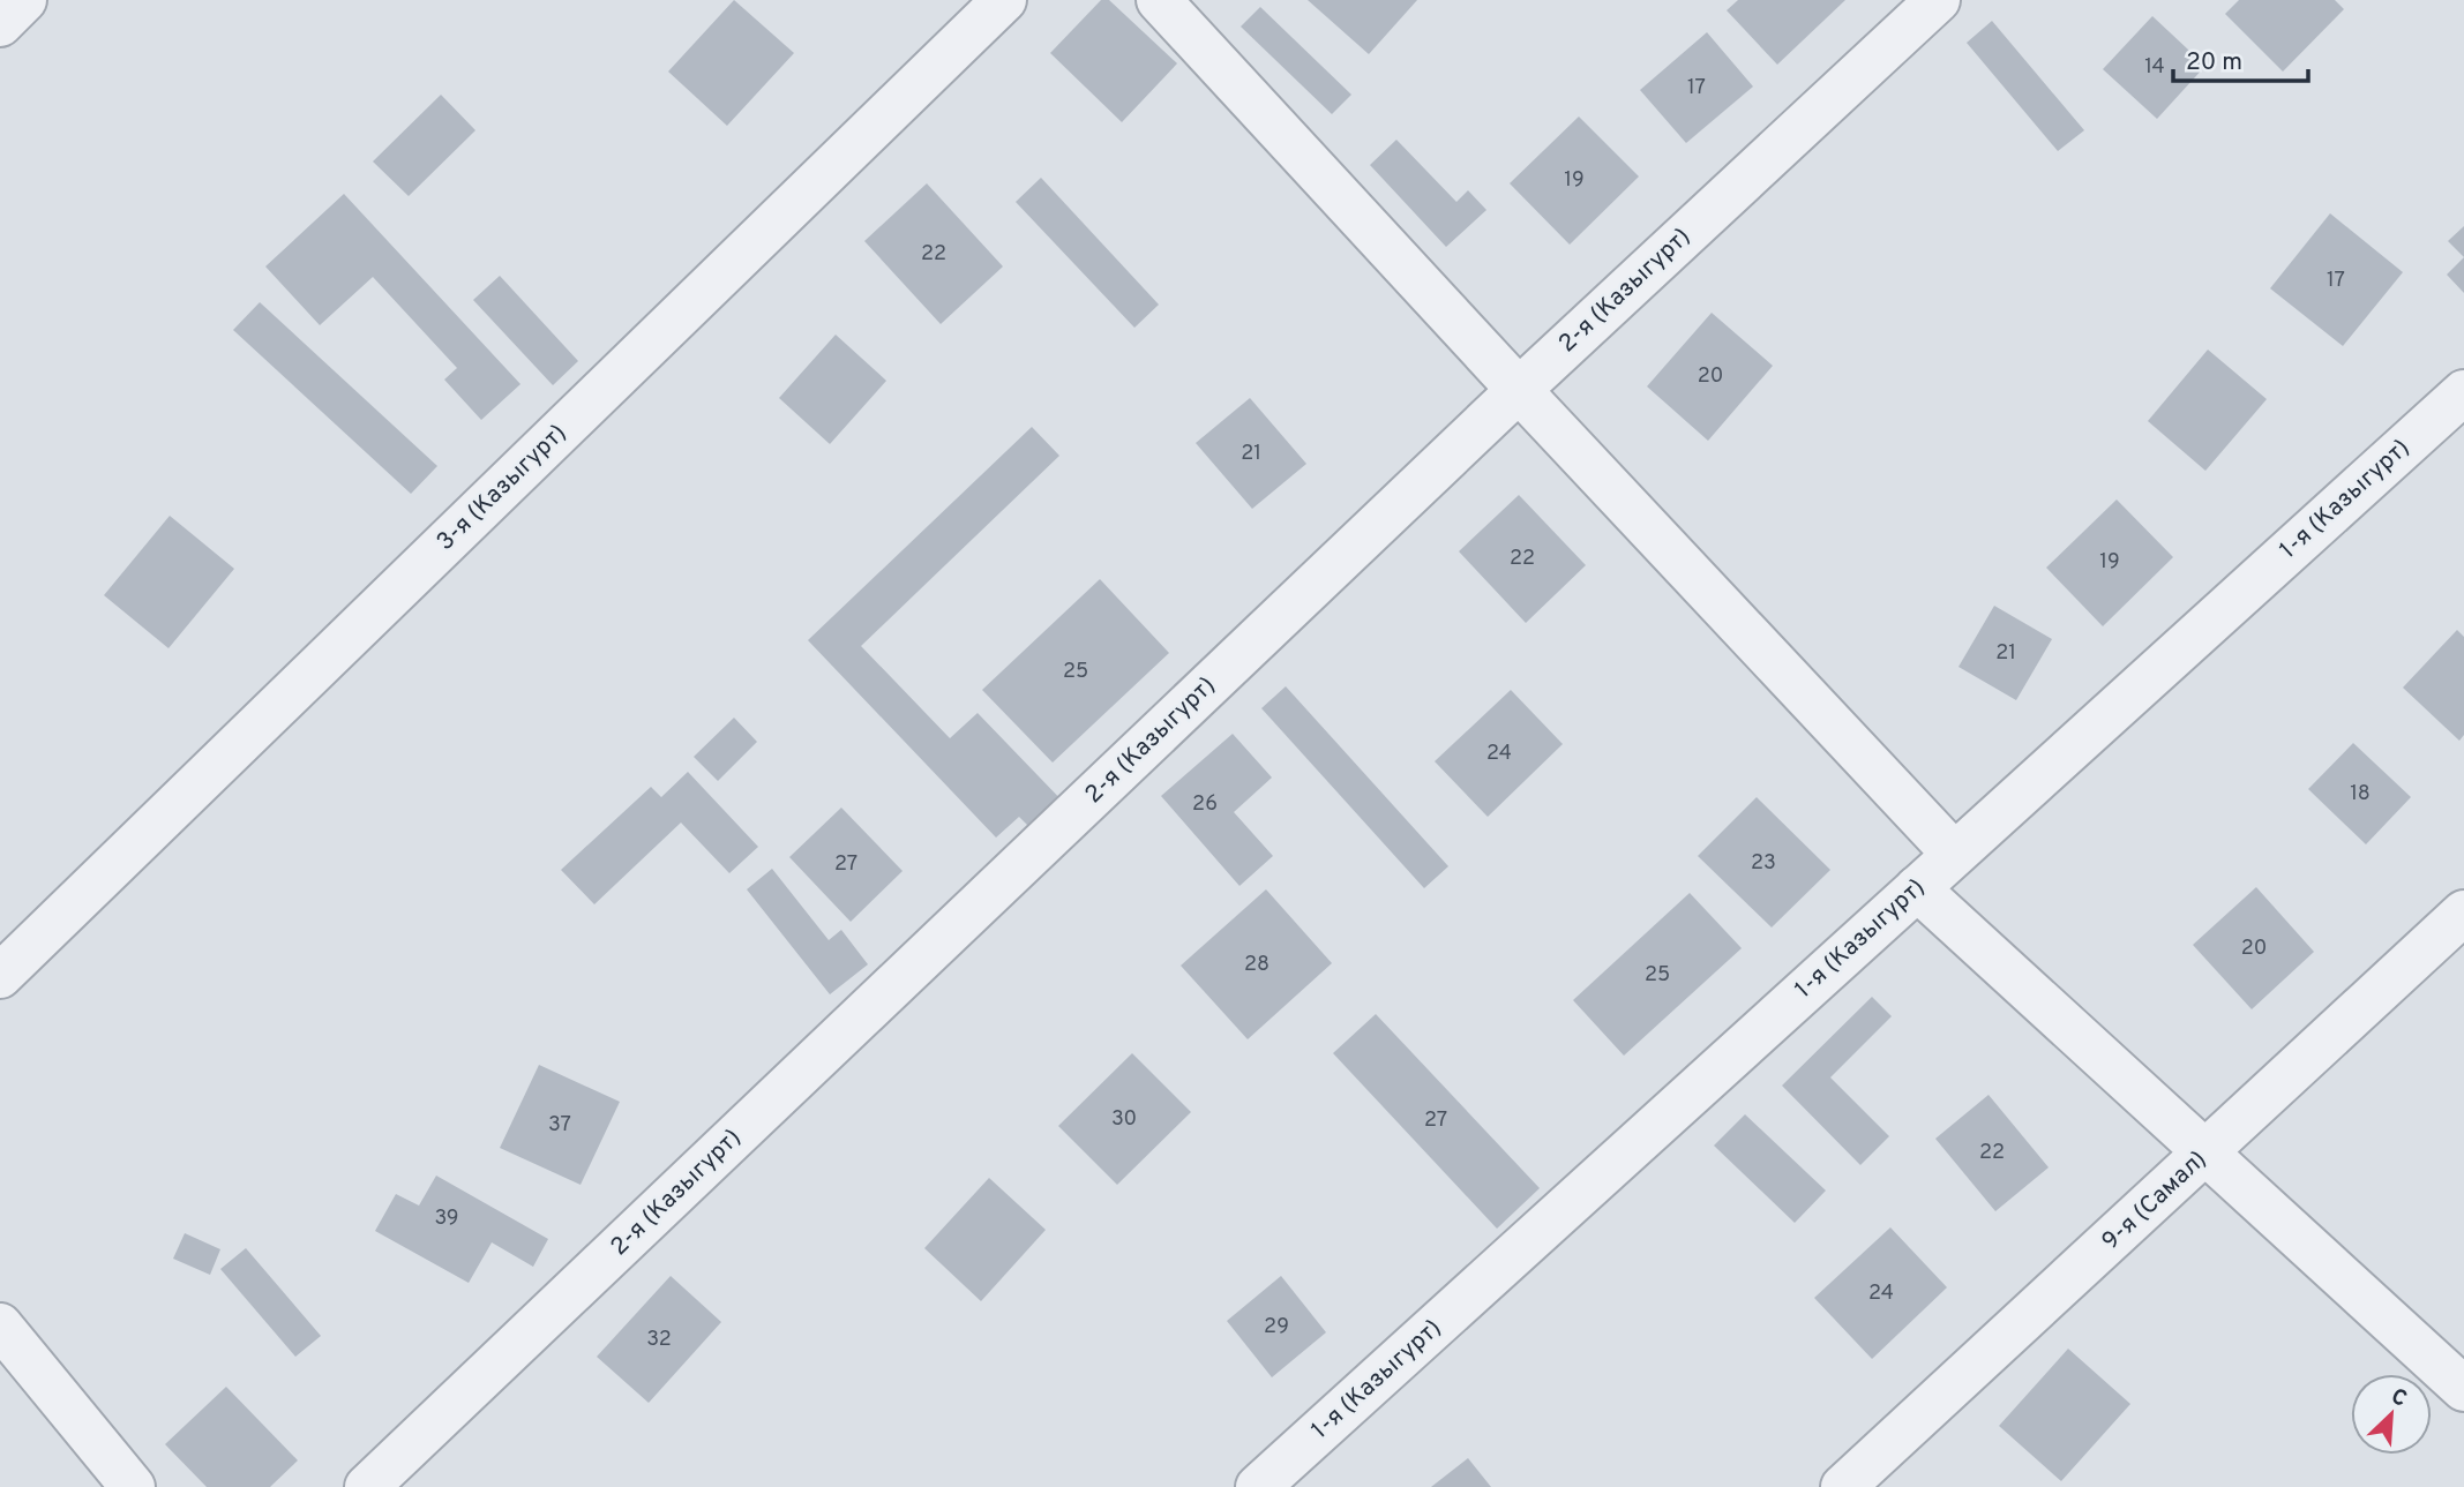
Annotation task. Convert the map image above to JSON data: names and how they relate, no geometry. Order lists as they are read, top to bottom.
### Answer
{
  "streets": {
    "street": [
      "2-я (Казыгурт)",
      "3-я (Казыгурт)",
      "1-я (Казыгурт)",
      "9-я (Самал)"
    ]
  },
  "house_numbers": [
    "14",
    "17",
    "19",
    "22",
    "17",
    "20",
    "21",
    "22",
    "19",
    "21",
    "25",
    "24",
    "18",
    "26",
    "23",
    "27",
    "20",
    "28",
    "25",
    "30",
    "27",
    "37",
    "22",
    "39",
    "24",
    "29",
    "32"
  ],
  "scale_bar": "20 m",
  "north": "top right"
}
